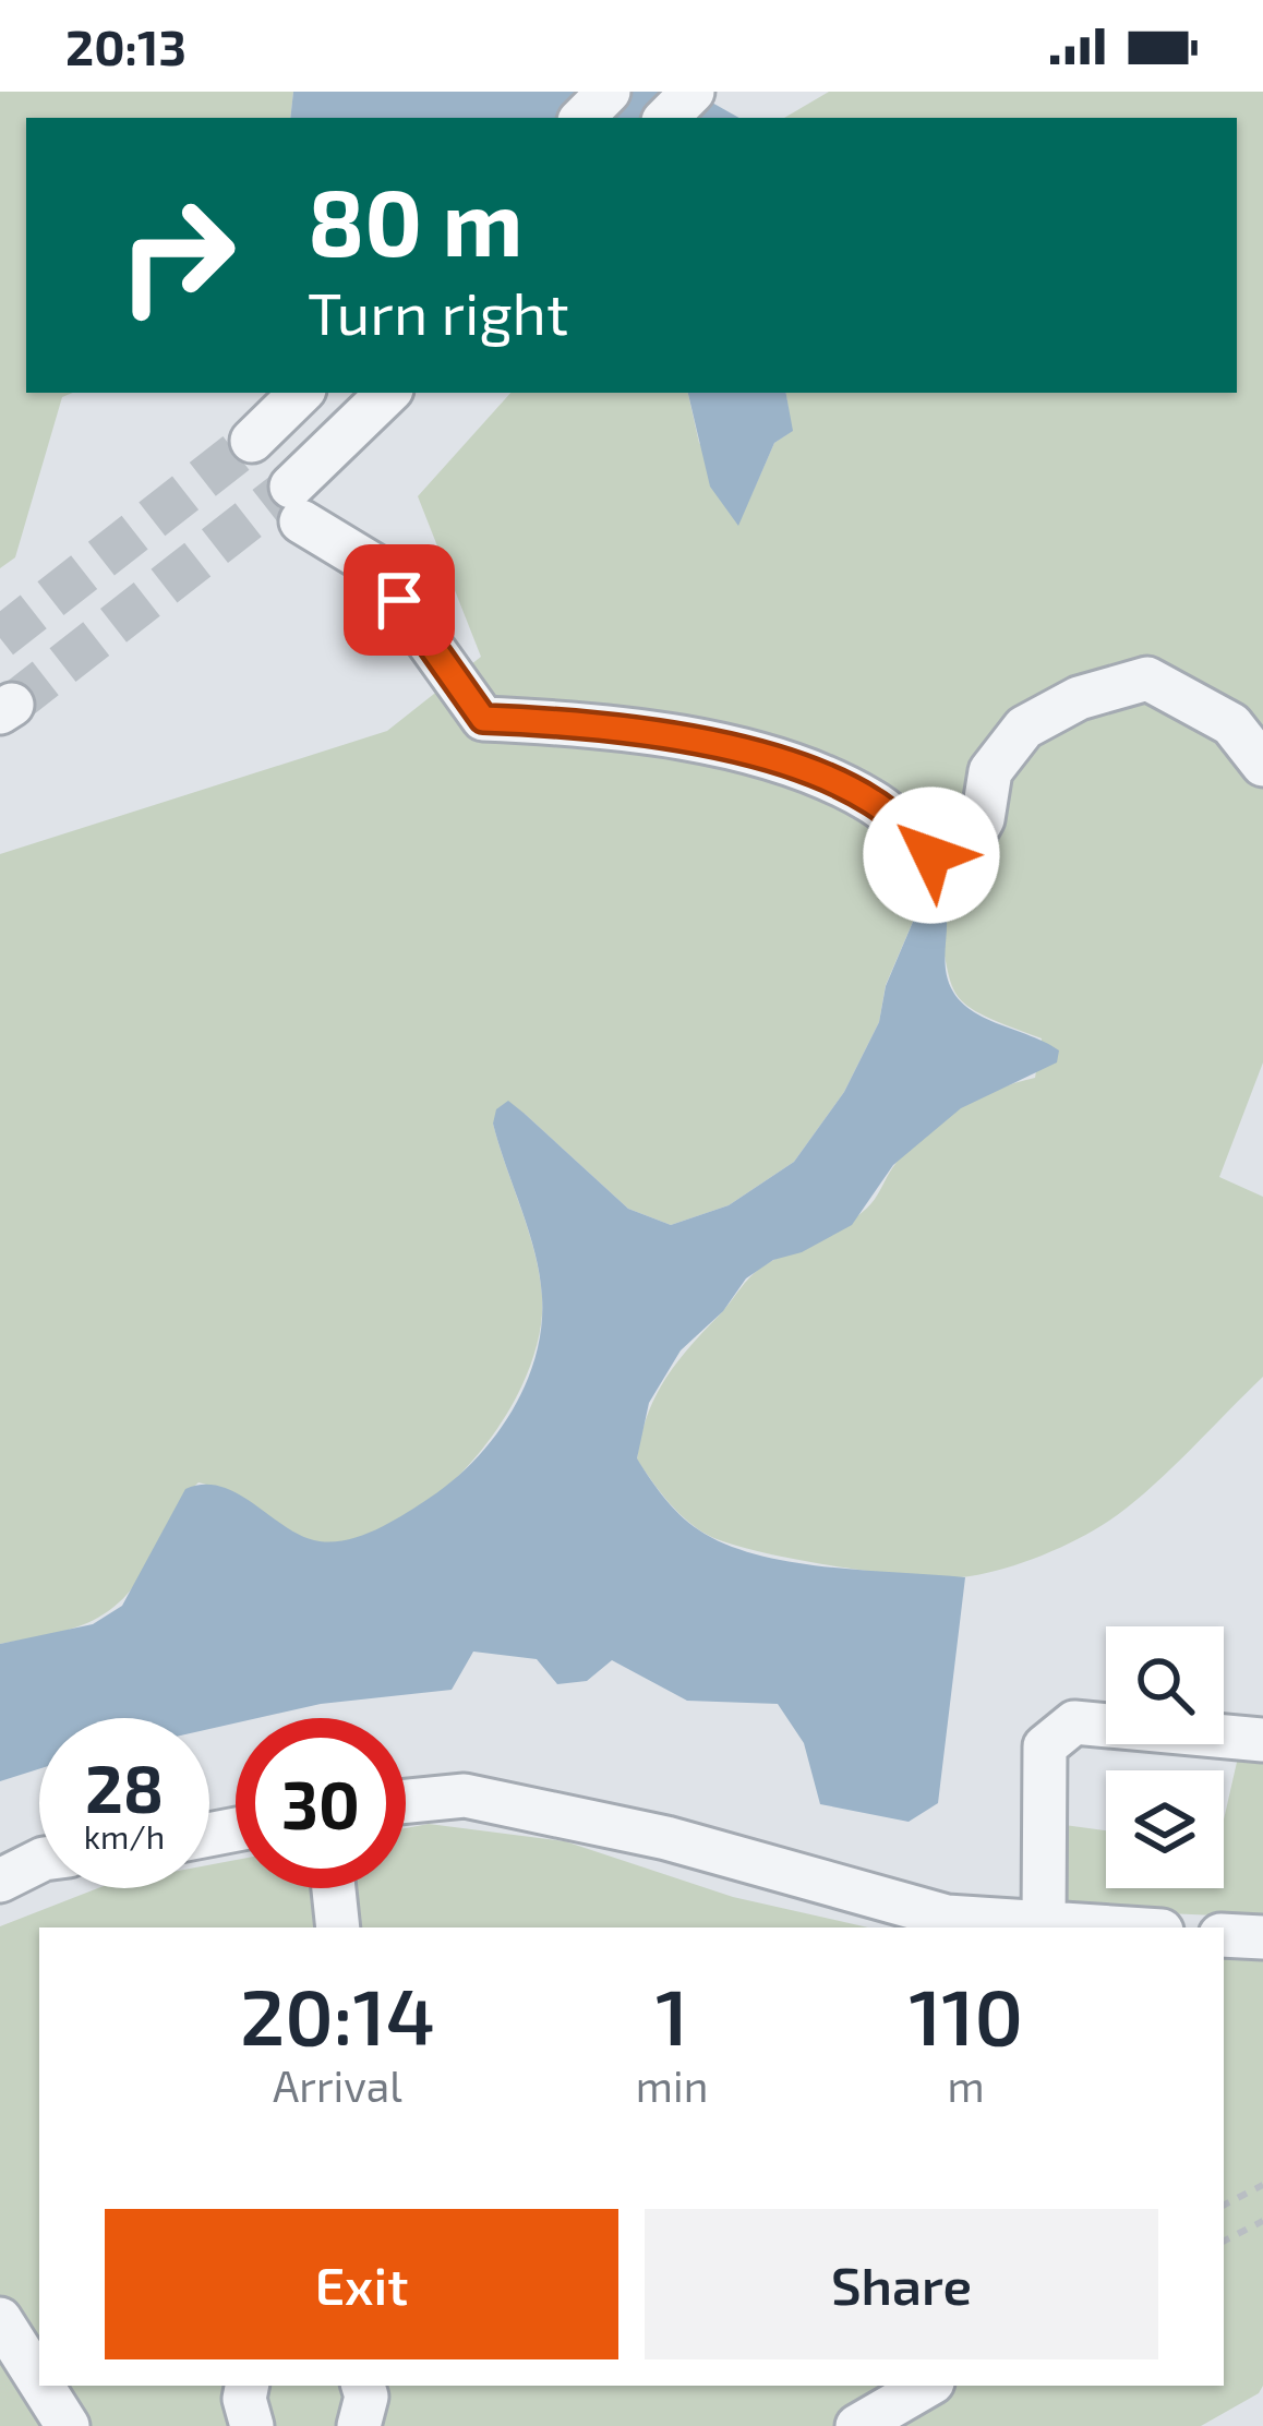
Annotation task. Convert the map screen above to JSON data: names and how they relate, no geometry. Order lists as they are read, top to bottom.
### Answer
{
  "page": {
    "status": "20:13",
    "turn": ["80 m", "Turn right"],
    "speed": "28 km/h",
    "limit": "30",
    "eta": [
      "20:14",
      "Arrival",
      "1",
      "min",
      "110",
      "m"
    ],
    "buttons": ["Exit", "Share"]
  }
}
